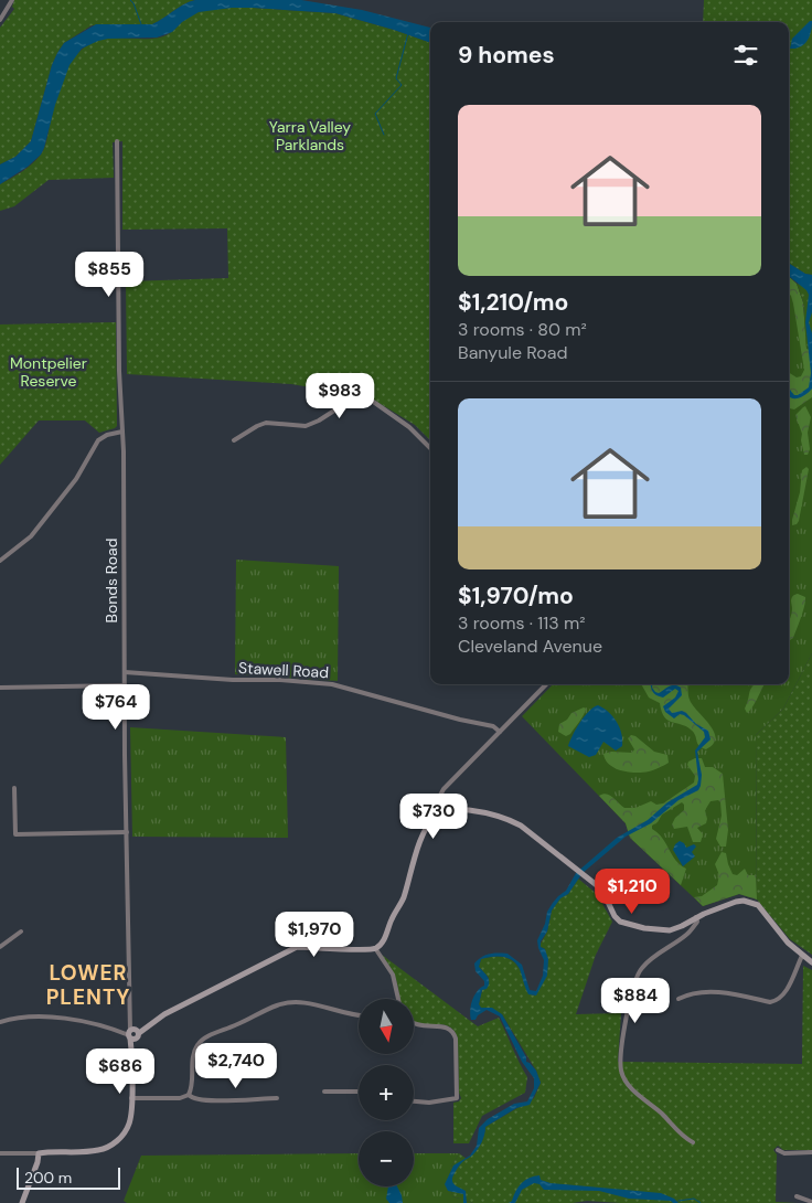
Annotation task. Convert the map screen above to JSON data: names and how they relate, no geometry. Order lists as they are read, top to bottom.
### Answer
{
  "streets": {
    "street": ["Bonds Road", "Stawell Road"]
  },
  "crossings": [
    ["Bonds Road", "Stawell Road"]
  ],
  "districts": ["LOWER PLENTY"],
  "parks": ["Yarra Valley Parklands", "Montpelier Reserve"],
  "scale_bar": "200 m",
  "north": "bottom",
  "page": {
    "heading": "9 homes",
    "list": [
      {
        "name": "$1,210/mo",
        "note": "3 rooms · 80 m² · Banyule Road"
      },
      {
        "name": "$1,970/mo",
        "note": "3 rooms · 113 m² · Cleveland Avenue"
      }
    ],
    "price": [
      "$855",
      "$983",
      "$764",
      "$730",
      "$1,210",
      "$1,970",
      "$884",
      "$2,740",
      "$686"
    ],
    "map_buttons": ["+", "−"],
    "scale": "200 m"
  }
}
